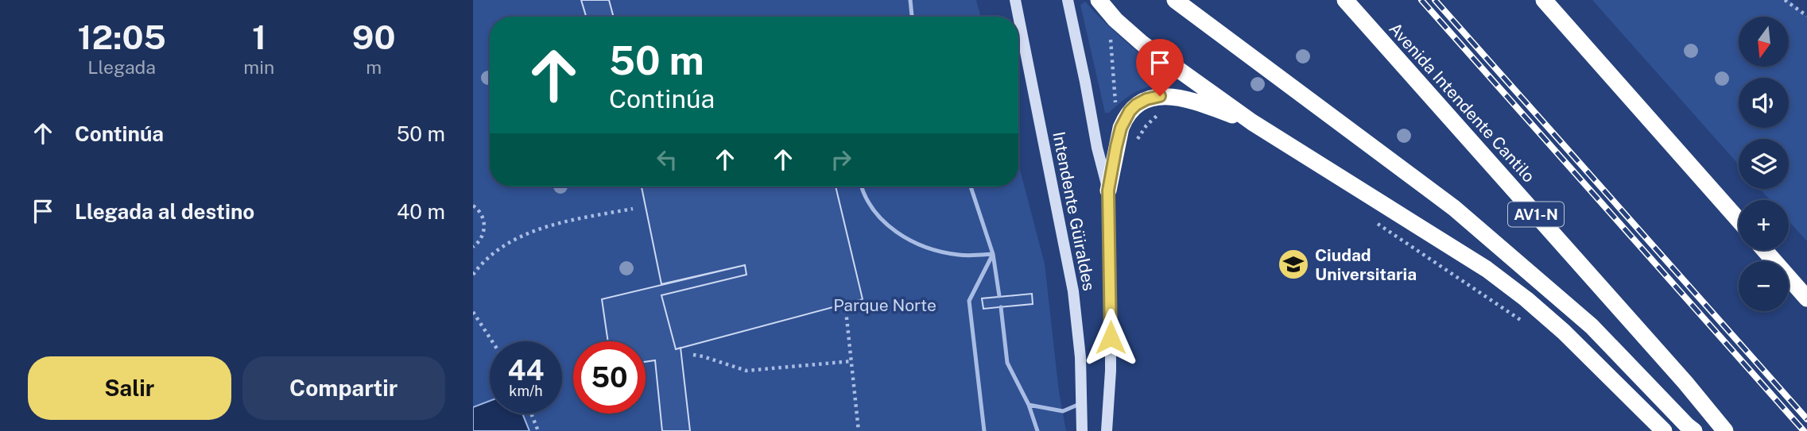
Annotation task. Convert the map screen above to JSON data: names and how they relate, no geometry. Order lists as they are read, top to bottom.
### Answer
{
  "streets": {
    "highway": ["Avenida Intendente Cantilo", "AV1-N"],
    "main road": ["Intendente Güiraldes"]
  },
  "parks": ["Parque Norte"],
  "places": {
    "school or university": ["Ciudad Universitaria"]
  },
  "north": "bottom",
  "page": {
    "eta": [
      "12:05",
      "Llegada",
      "1",
      "min",
      "90",
      "m"
    ],
    "map_buttons": ["+", "−"],
    "turn": ["50 m", "Continúa"],
    "list": [
      {
        "name": "Continúa",
        "value": "50 m"
      },
      {
        "name": "Llegada al destino",
        "value": "40 m"
      }
    ],
    "speed": "44 km/h",
    "limit": "50",
    "buttons": ["Salir", "Compartir"]
  }
}
